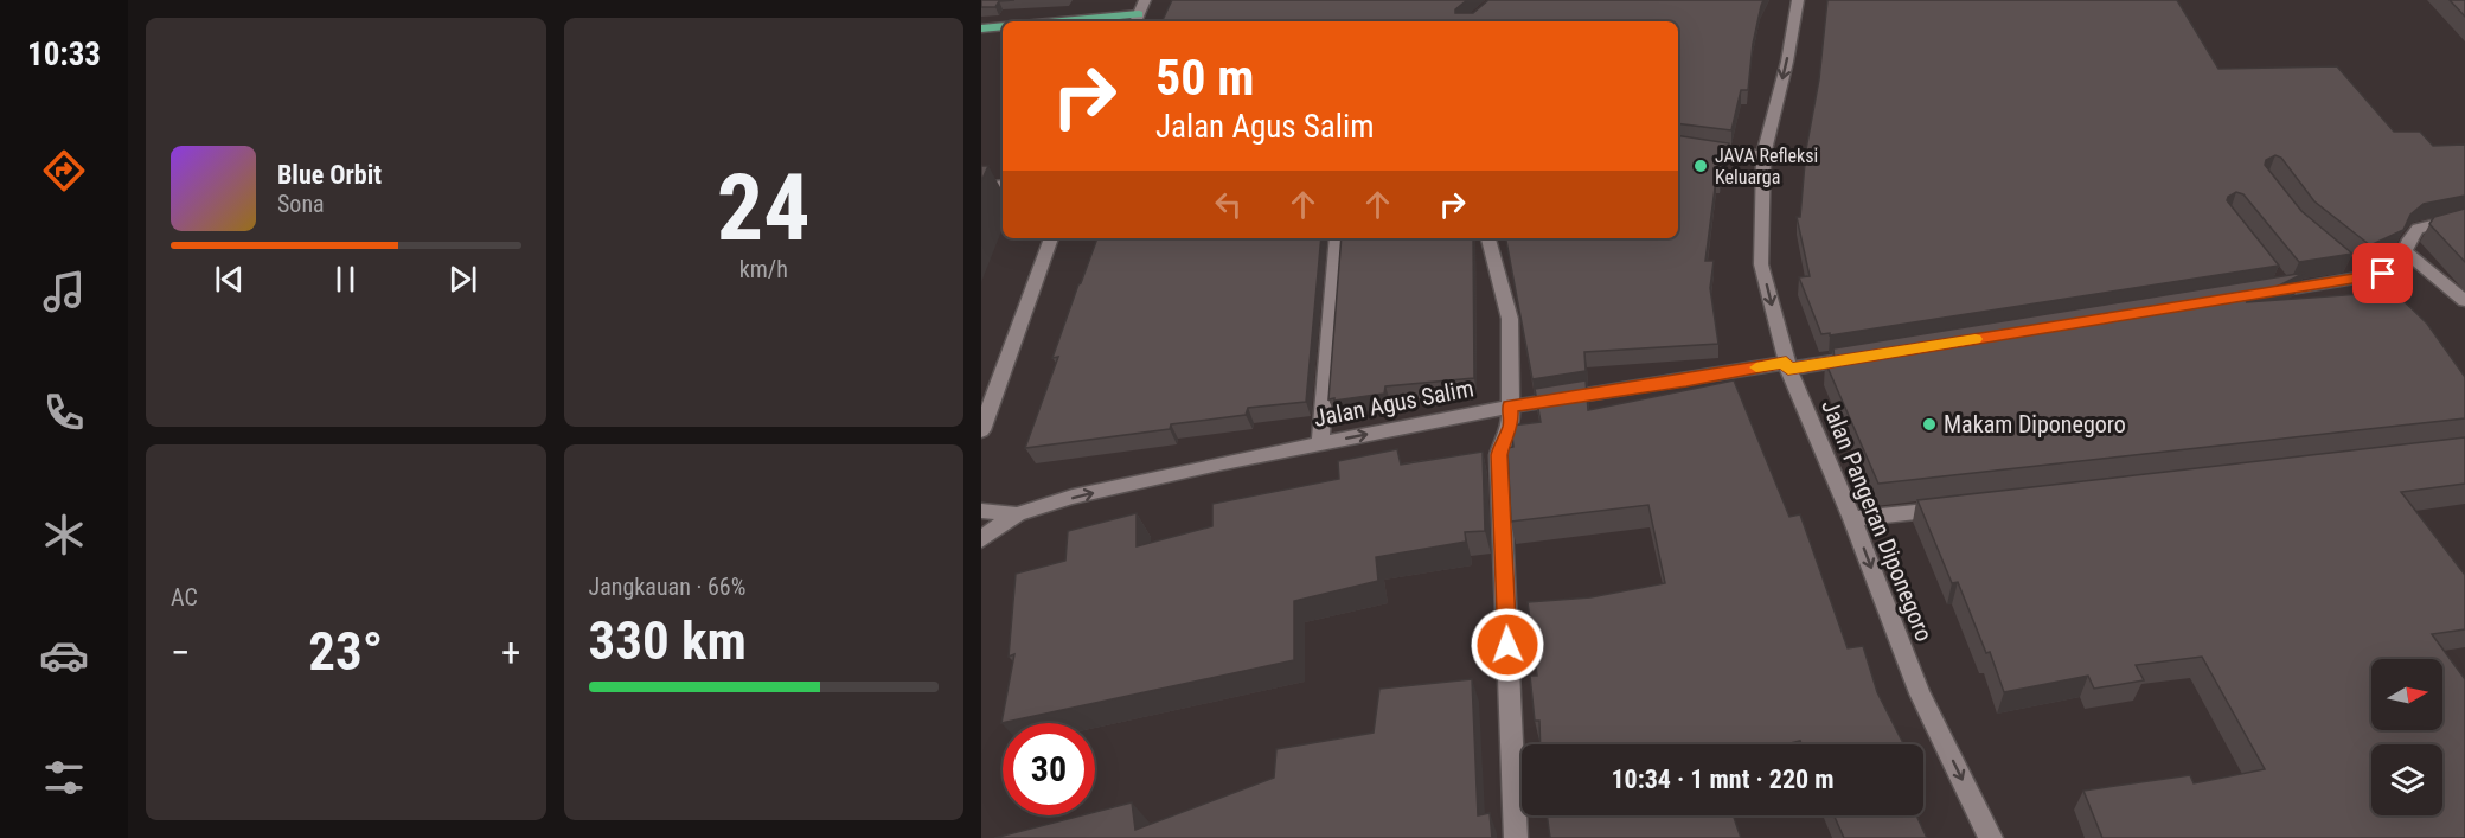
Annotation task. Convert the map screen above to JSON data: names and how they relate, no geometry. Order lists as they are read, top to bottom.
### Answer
{
  "streets": {
    "street": ["Jalan Agus Salim", "Jalan Pangeran Diponegoro"]
  },
  "crossings": [
    ["Jalan Agus Salim", "Jalan Pangeran Diponegoro"]
  ],
  "one_way": ["Jalan Agus Salim", "Jalan Pangeran Diponegoro"],
  "places": ["JAVA Refleksi Keluarga", "Makam Diponegoro"],
  "north": "right",
  "page": {
    "tabs": "10:33",
    "tile": [
      ["24", "km/h"],
      "AC",
      ["Jangkauan · 66%", "330 km"]
    ],
    "turn": ["50 m", "Jalan Agus Salim"],
    "song": ["Blue Orbit", "Sona"],
    "heat": ["−", "23°", "+"],
    "limit": "30",
    "trip": "10:34 · 1 mnt · 220 m"
  }
}
